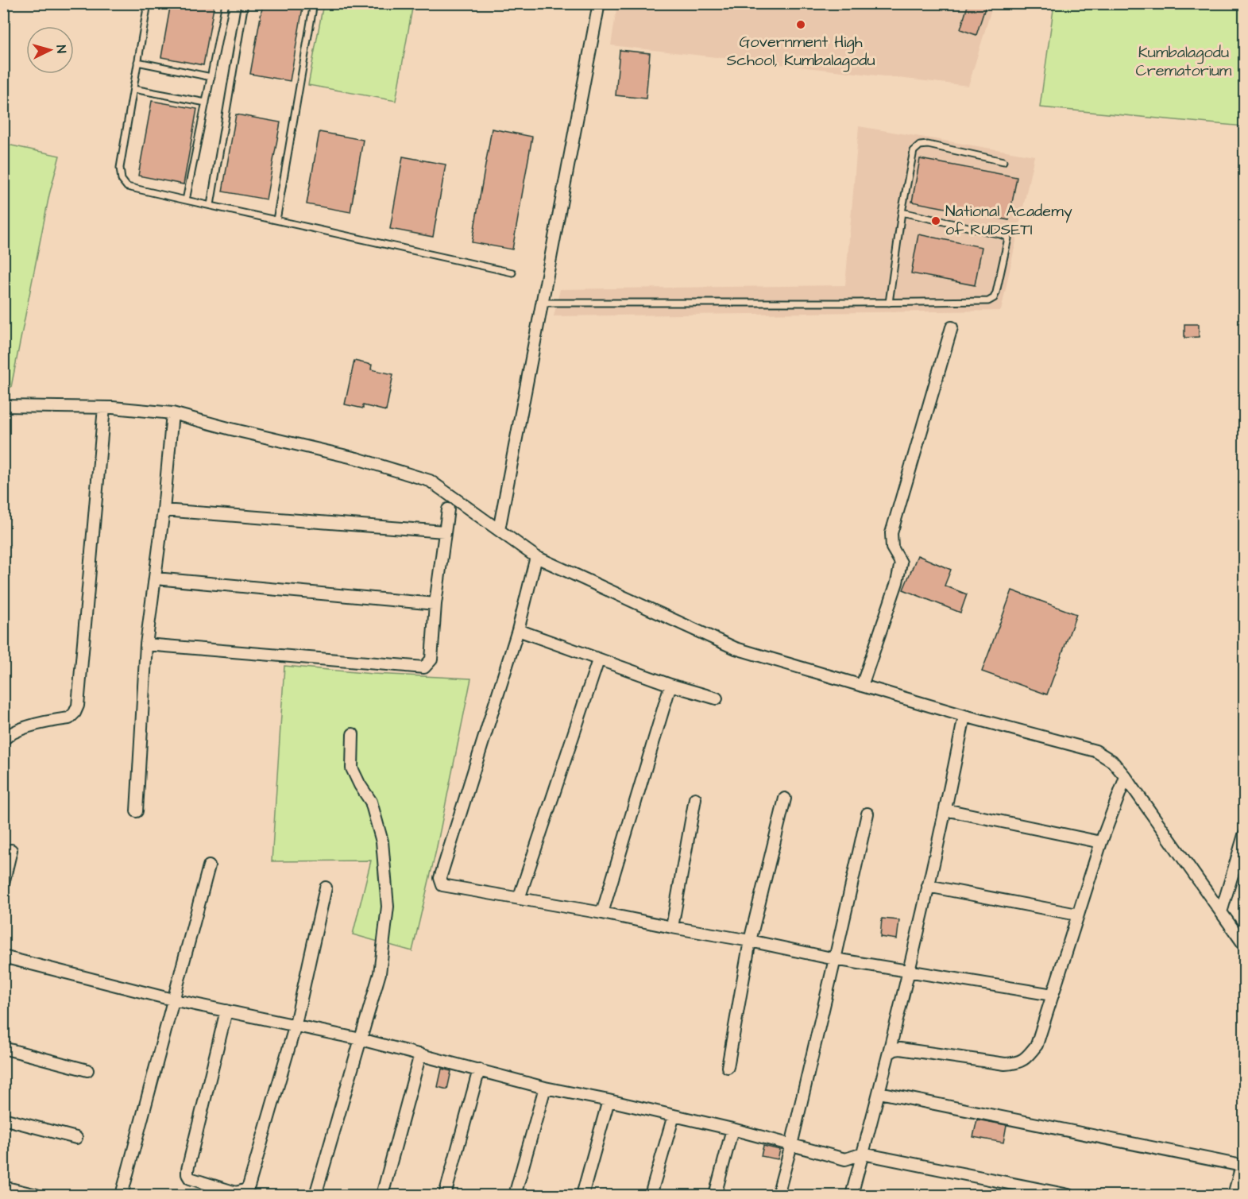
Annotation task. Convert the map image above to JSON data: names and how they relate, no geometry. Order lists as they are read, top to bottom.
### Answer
{
  "parks": ["Kumbalagodu Crematorium"],
  "places": ["Government High School, Kumbalagodu", "National Academy of RUDSETI"],
  "north": "right"
}
